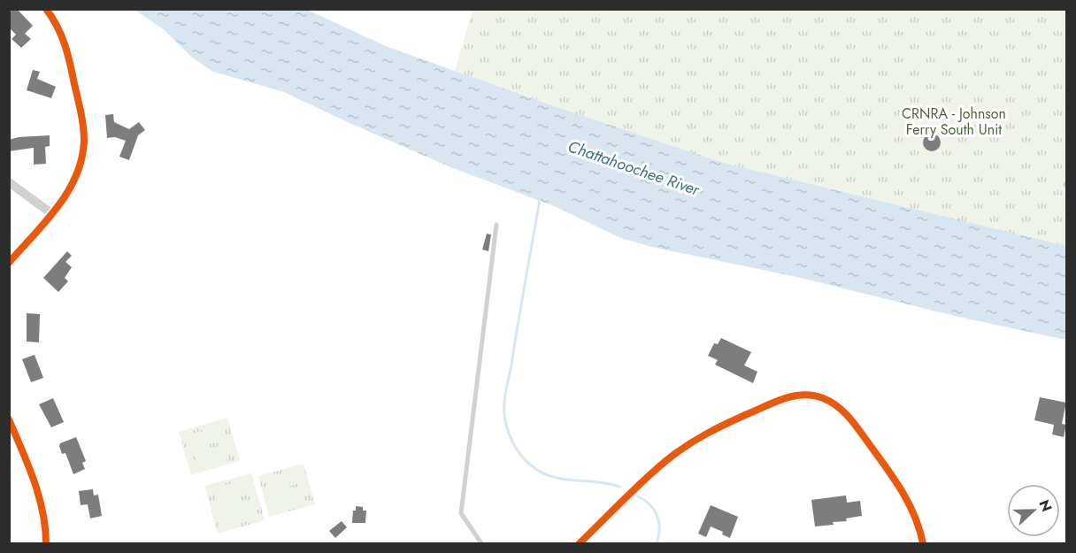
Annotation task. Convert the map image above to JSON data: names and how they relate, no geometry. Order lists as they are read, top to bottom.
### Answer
{
  "water": ["Chattahoochee River"],
  "parks": ["CRNRA - Johnson Ferry South Unit"],
  "north": "right"
}
